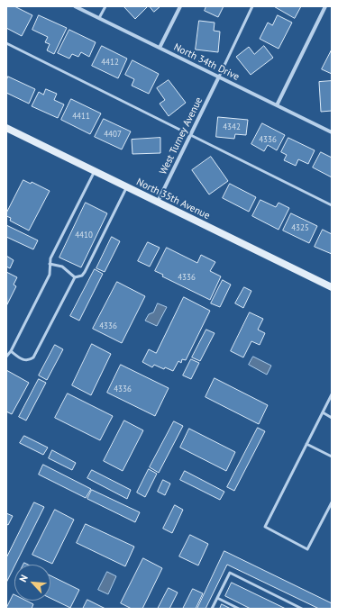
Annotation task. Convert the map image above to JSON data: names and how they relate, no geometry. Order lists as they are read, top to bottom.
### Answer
{
  "streets": {
    "main road": ["North 35th Avenue"],
    "street": ["North 34th Drive", "West Turney Avenue"]
  },
  "crossings": [
    ["North 34th Drive", "West Turney Avenue"],
    ["West Turney Avenue", "North 35th Avenue"]
  ],
  "house_numbers": [
    "4412",
    "4411",
    "4342",
    "4407",
    "4336",
    "4325",
    "4410",
    "4336",
    "4336",
    "4336"
  ],
  "north": "top left"
}
